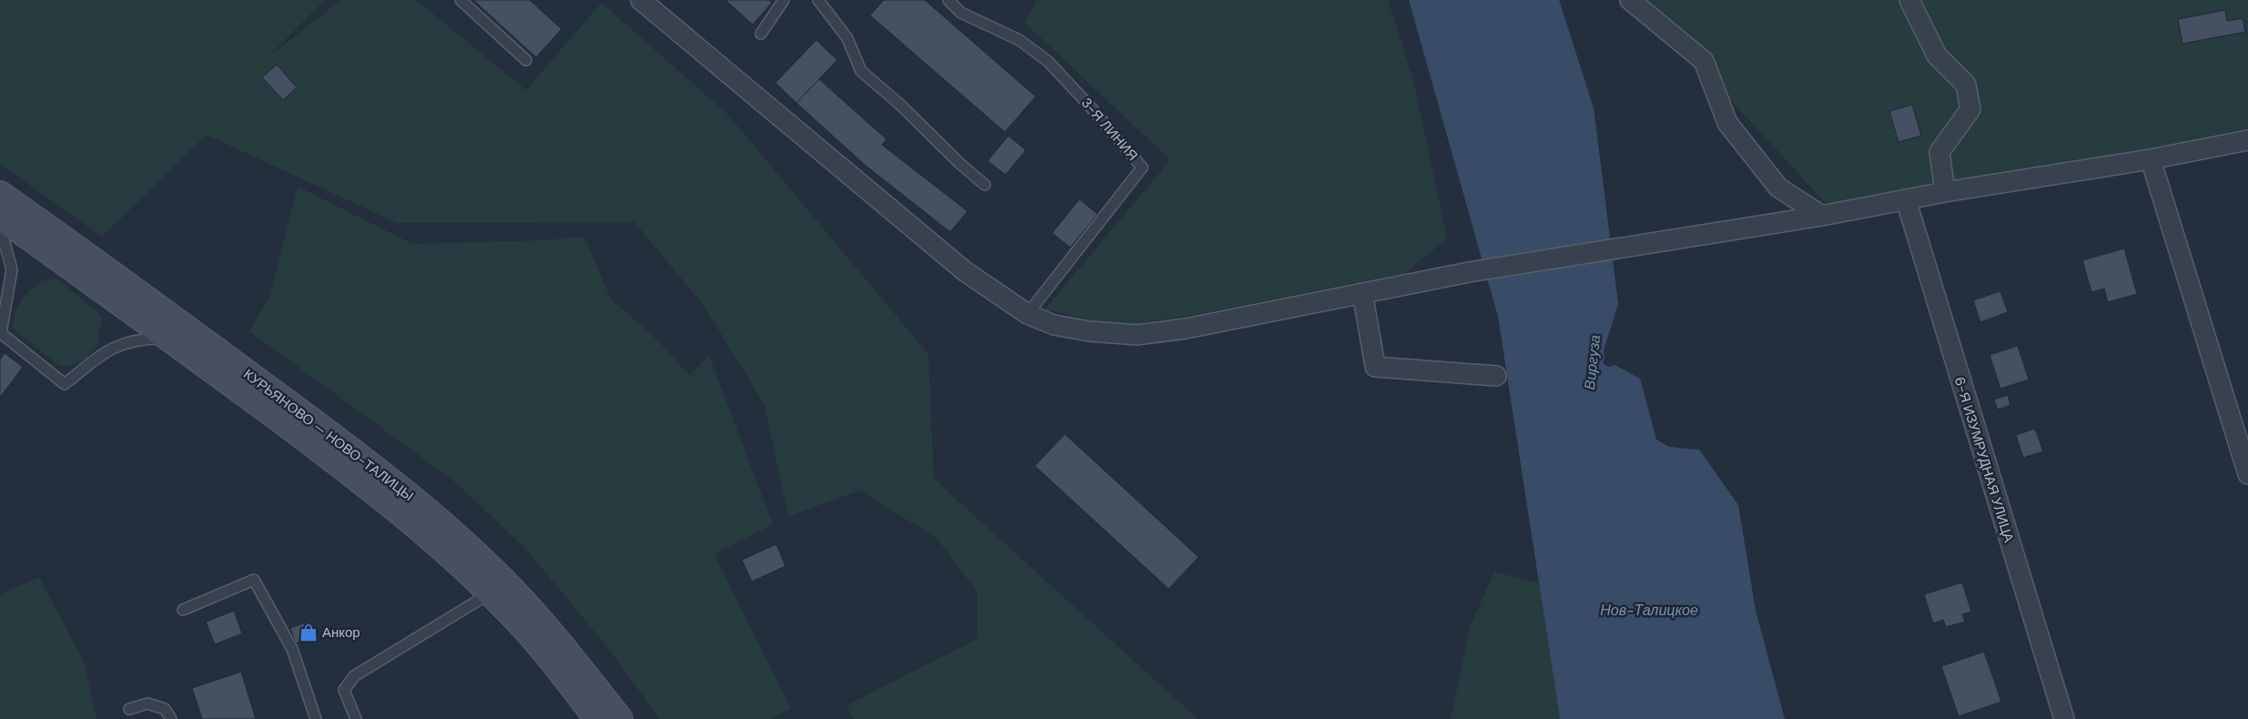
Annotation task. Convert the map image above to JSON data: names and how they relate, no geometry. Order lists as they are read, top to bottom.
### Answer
{
  "streets": {
    "main road": ["КУРЬЯНОВО — НОВО-ТАЛИЦЫ"],
    "street": ["6-Я ИЗУМРУДНАЯ УЛИЦА"],
    "lane": ["3-Я ЛИНИЯ"]
  },
  "water": ["Виргуза", "Нов-Талицкое"],
  "places": {
    "shop": ["Анкор"]
  }
}
